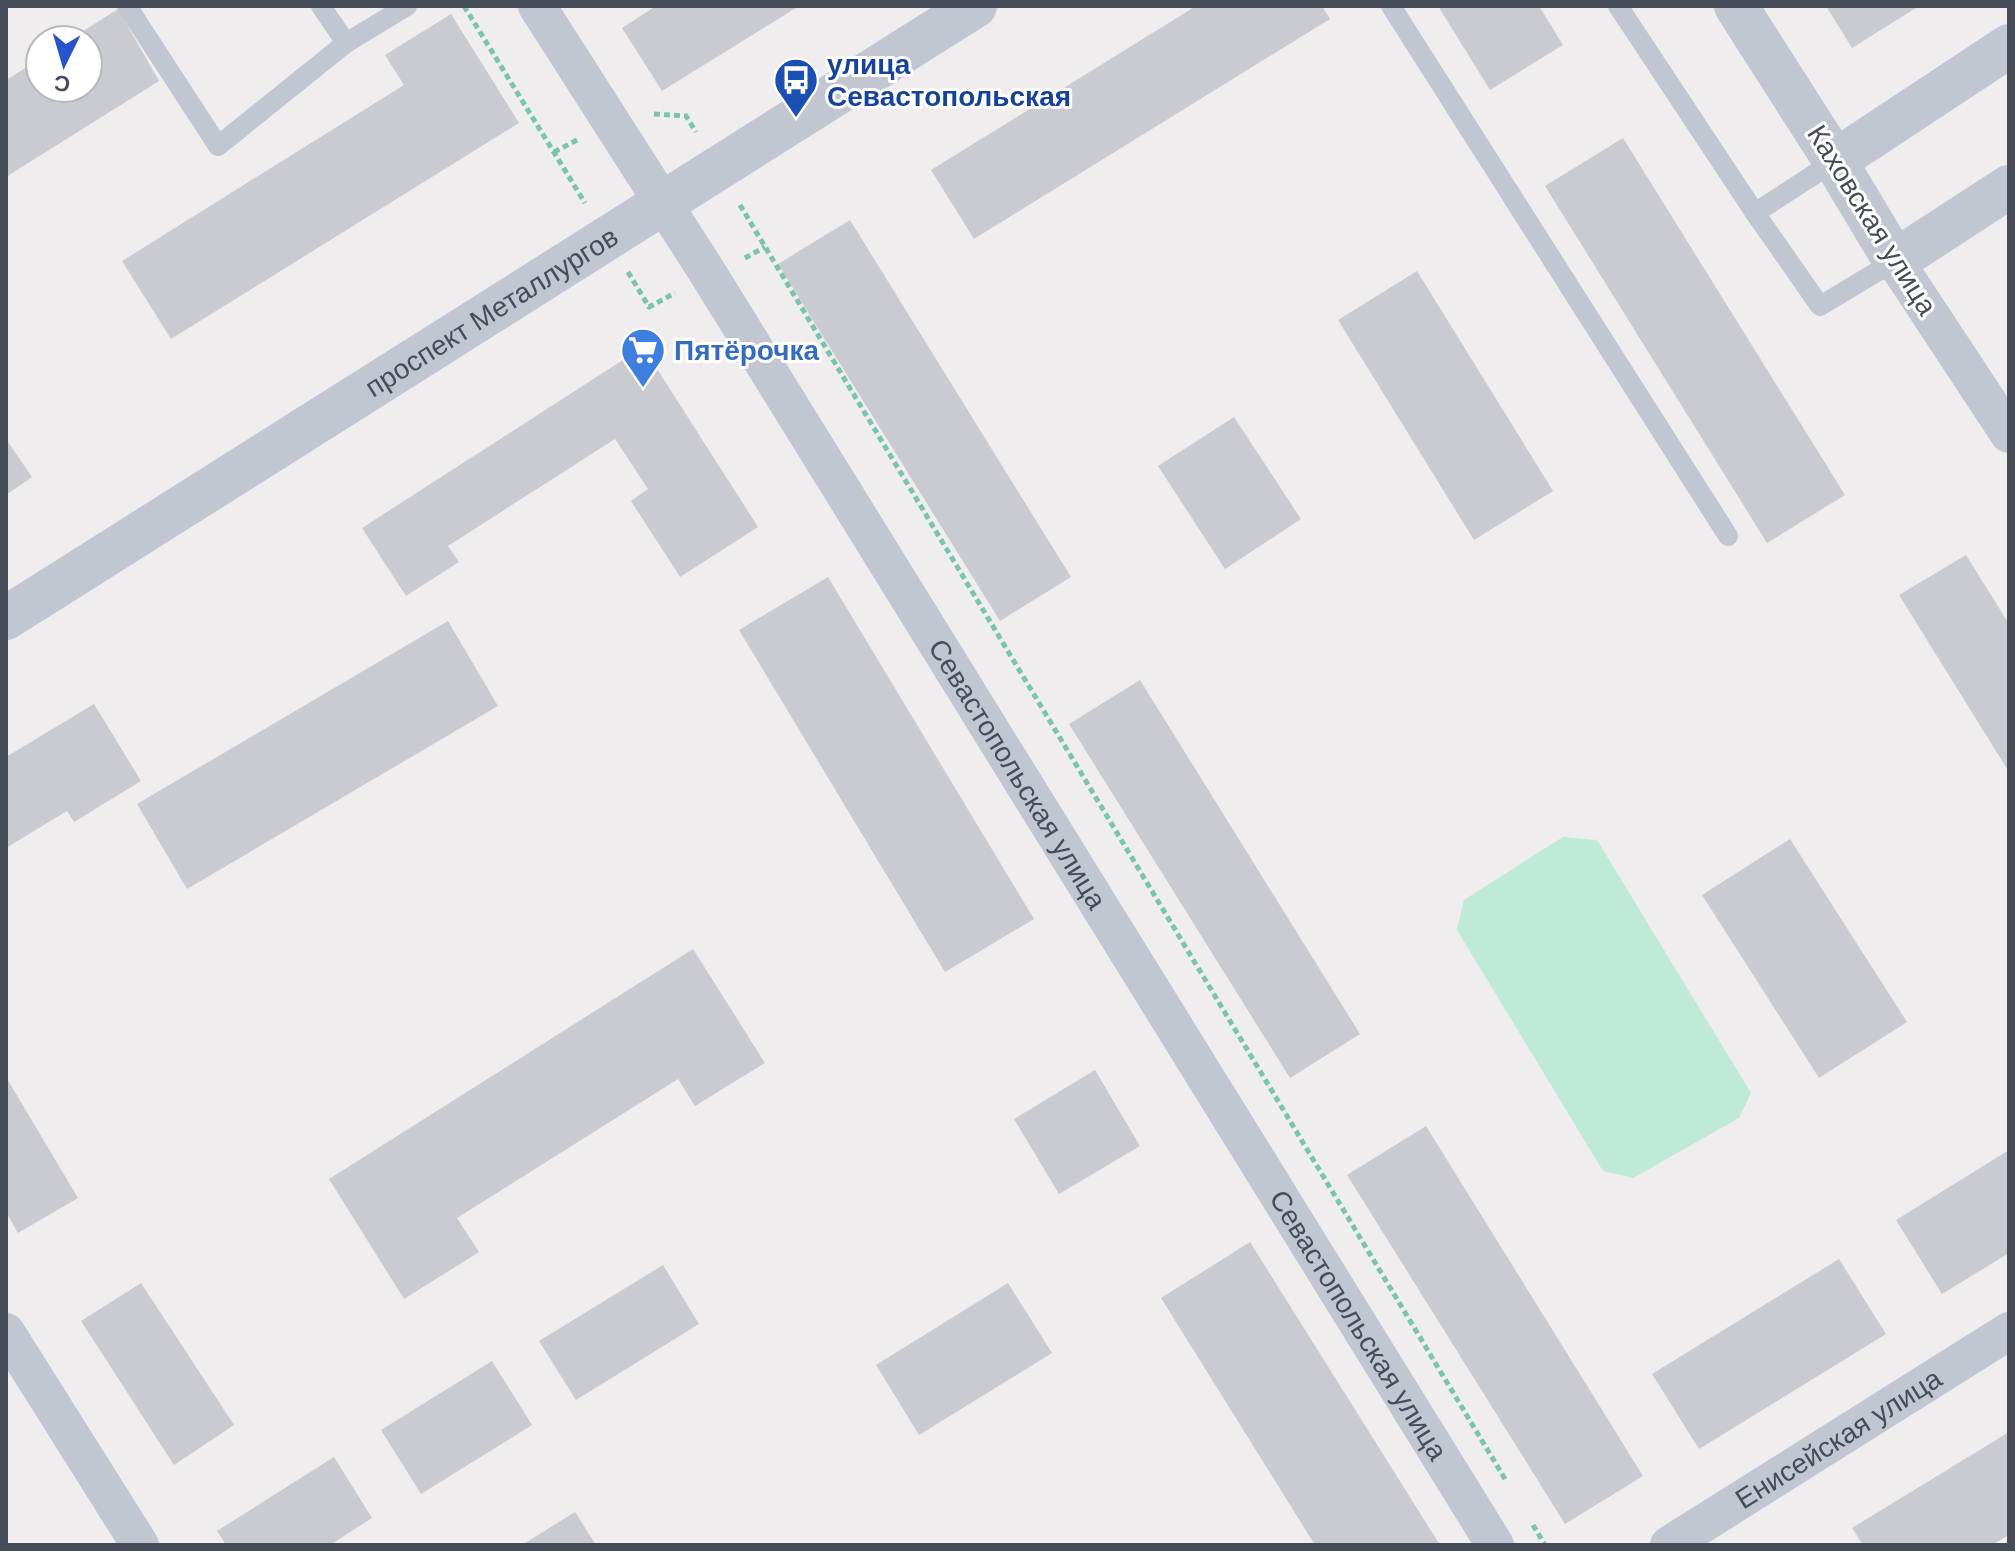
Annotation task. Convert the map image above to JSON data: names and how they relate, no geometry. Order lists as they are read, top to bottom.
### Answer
{
  "streets": {
    "street": [
      "Каховская улица",
      "проспект Металлургов",
      "Севастопольская улица",
      "Енисейская улица"
    ]
  },
  "crossings": [
    ["проспект Металлургов", "Севастопольская улица"]
  ],
  "places": {
    "bus stop": ["улица Севастопольская"],
    "supermarket": ["Пятёрочка"]
  },
  "north": "bottom"
}
